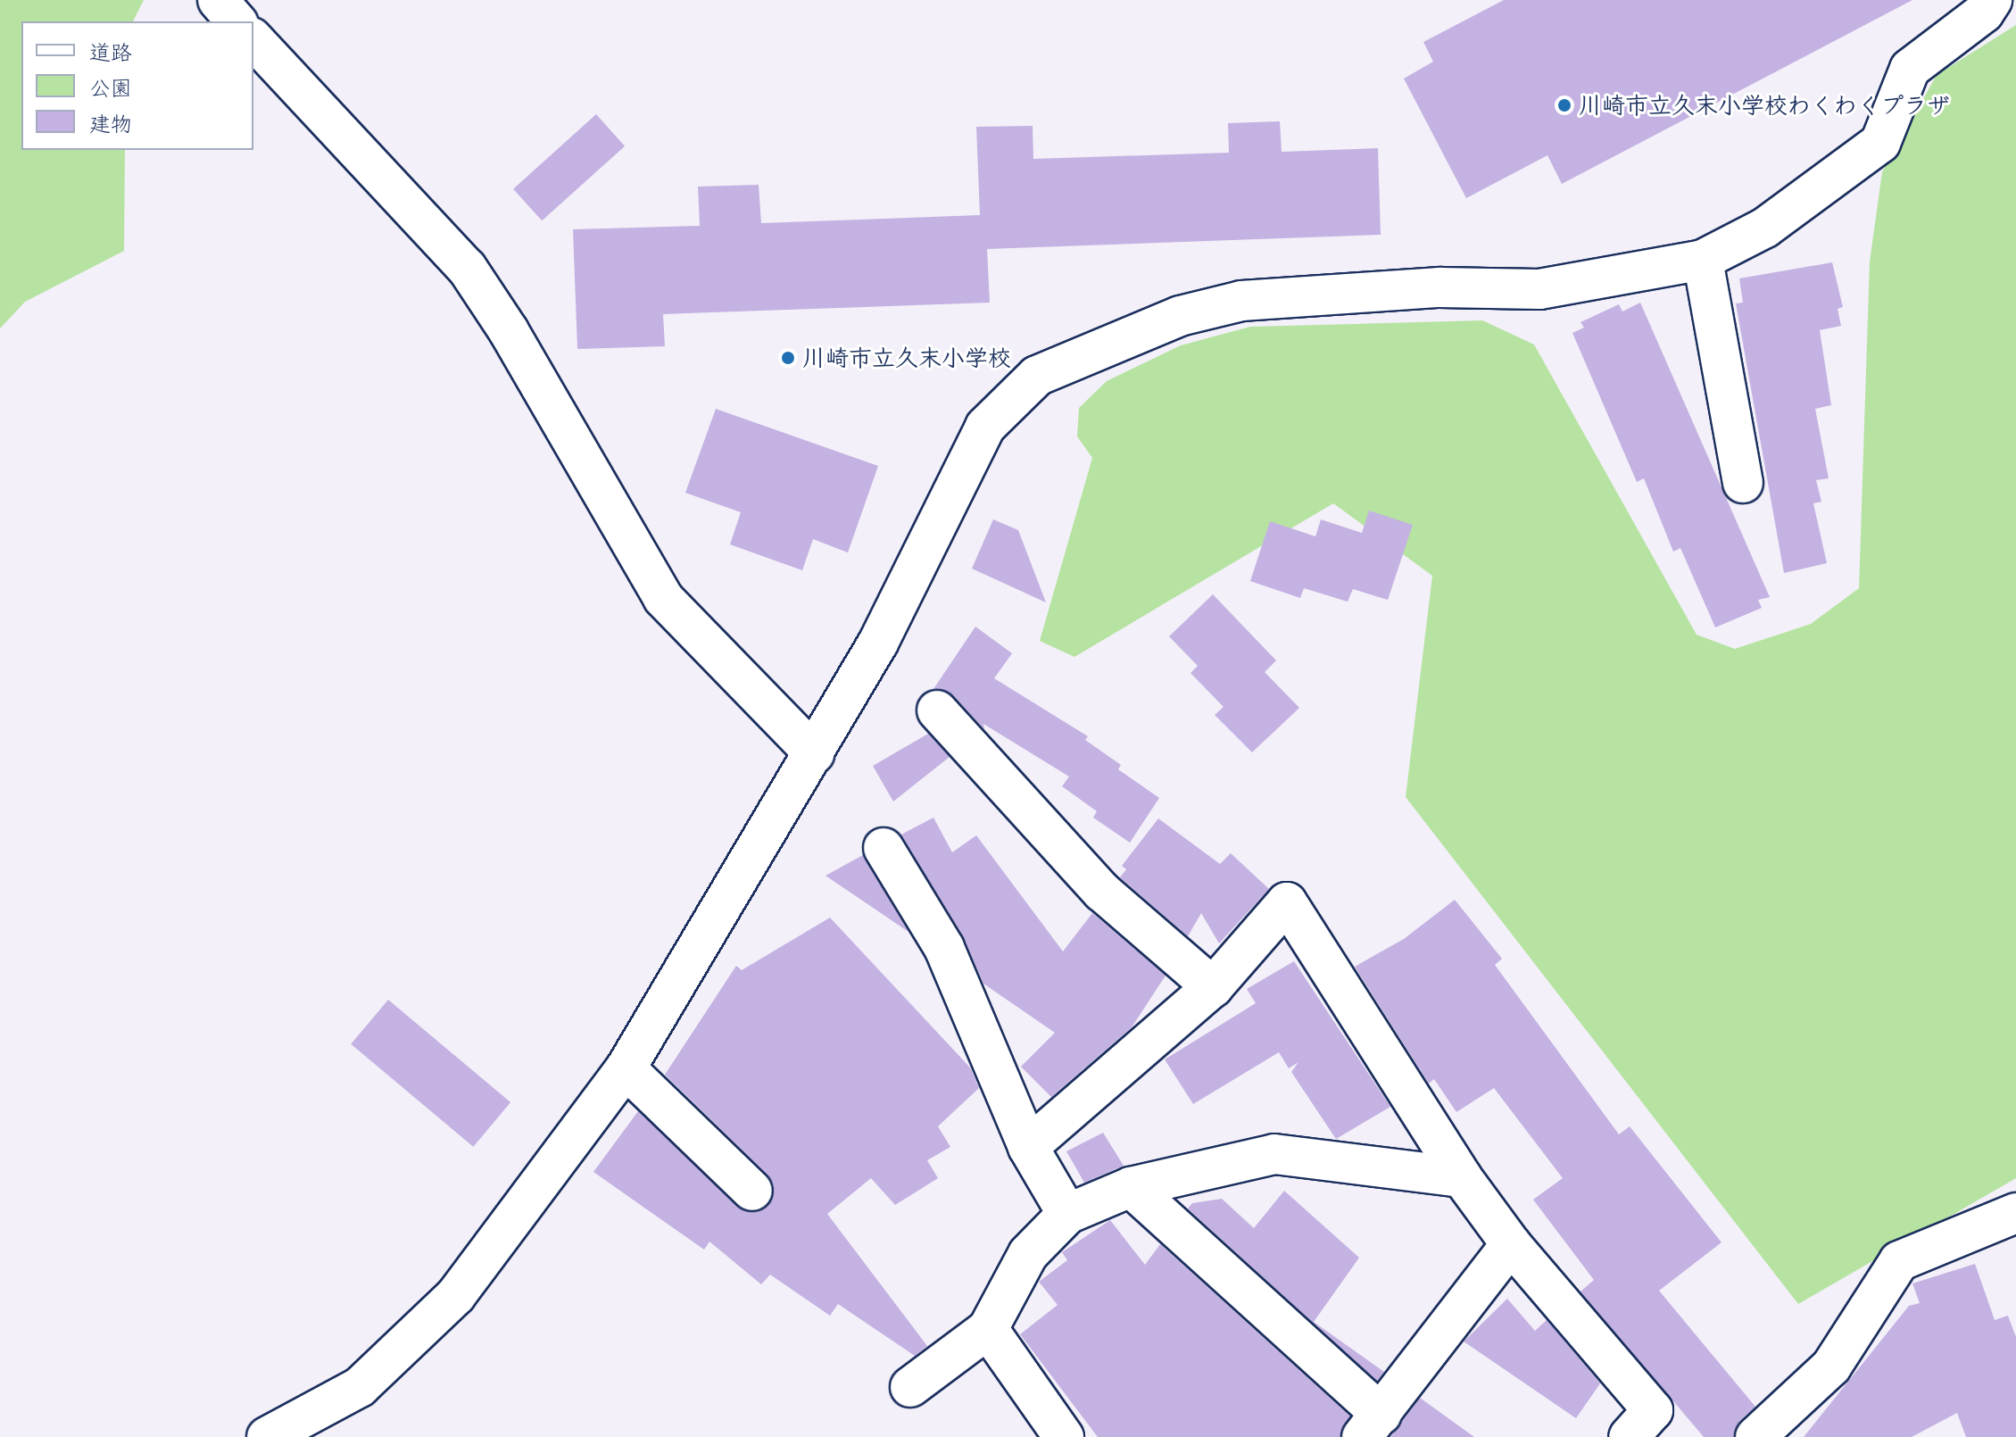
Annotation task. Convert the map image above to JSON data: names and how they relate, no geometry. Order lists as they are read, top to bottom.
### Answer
{
  "places": ["川崎市立久末小学校わくわくプラザ", "川崎市立久末小学校"],
  "legend": ["道路", "公園", "建物"]
}
